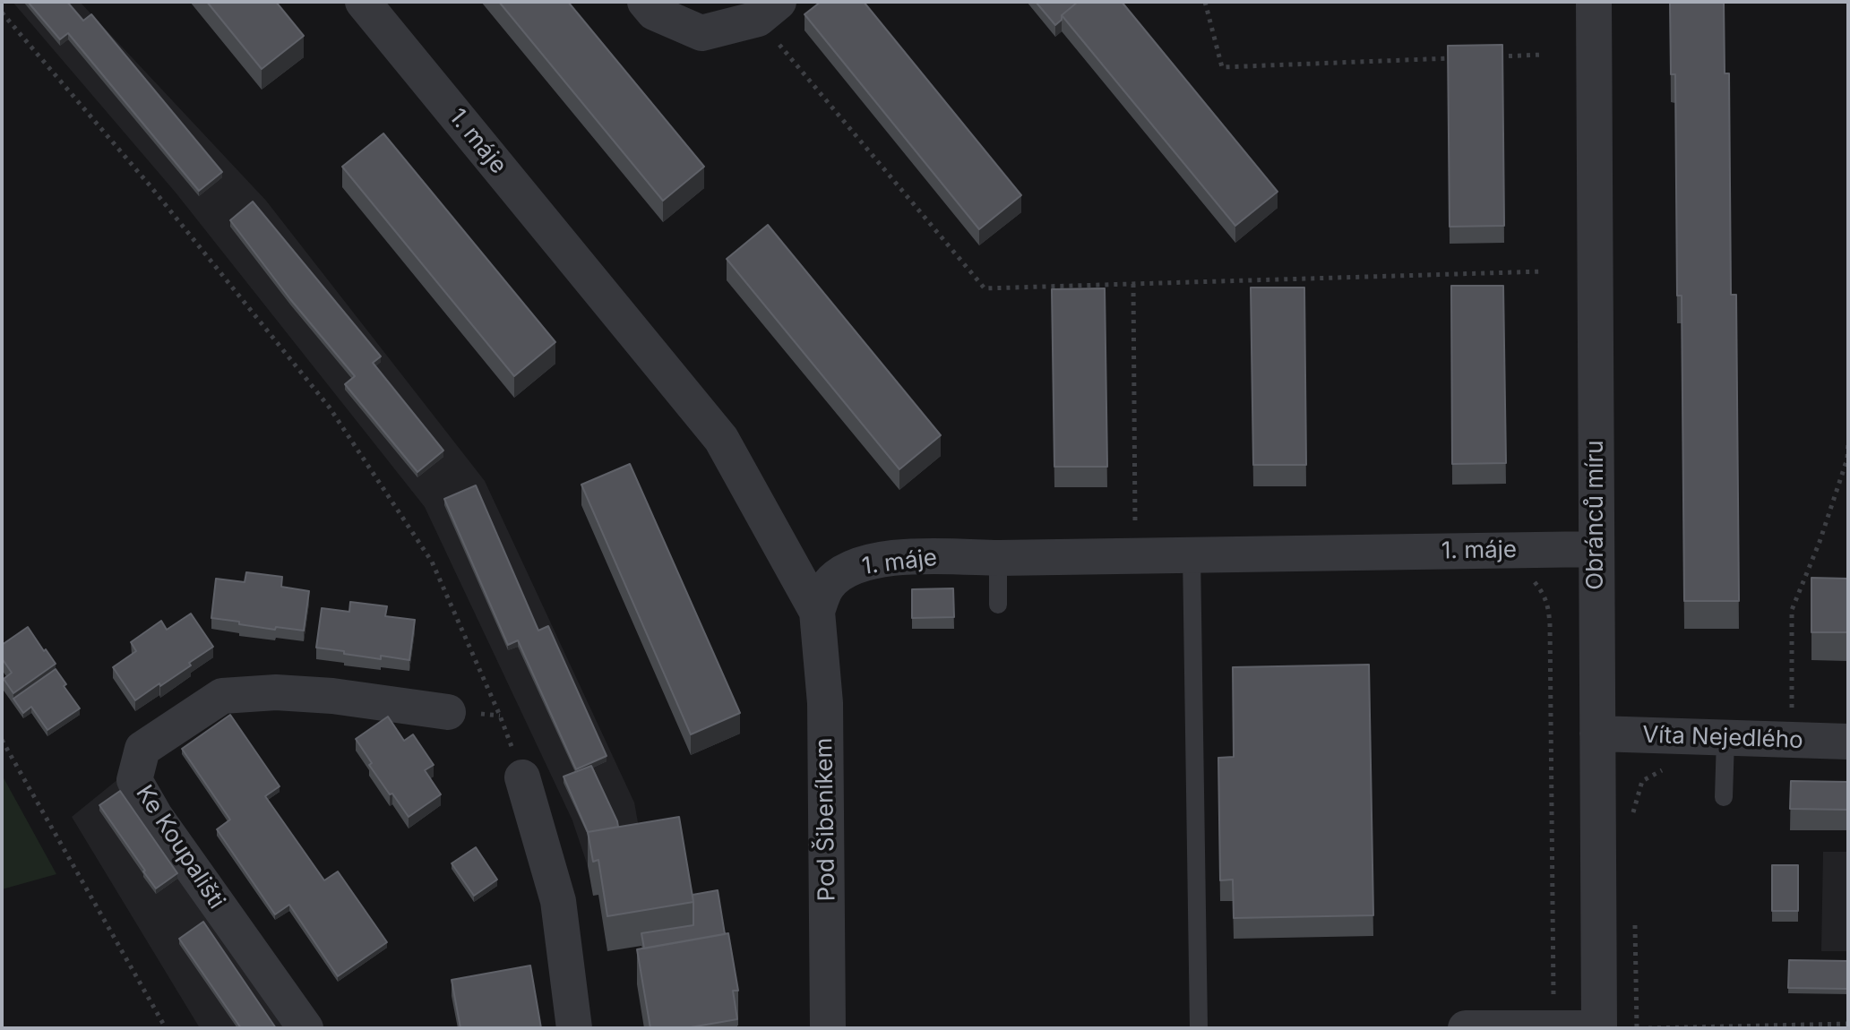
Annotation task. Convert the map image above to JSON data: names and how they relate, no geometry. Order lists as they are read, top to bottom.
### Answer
{
  "streets": {
    "street": [
      "1. máje",
      "Obránců míru",
      "Víta Nejedlého",
      "Pod Šibeníkem",
      "Ke Koupališti"
    ]
  },
  "crossings": [
    ["1. máje", "Obránců míru"],
    ["1. máje", "Pod Šibeníkem"],
    ["Obránců míru", "Víta Nejedlého"]
  ]
}
